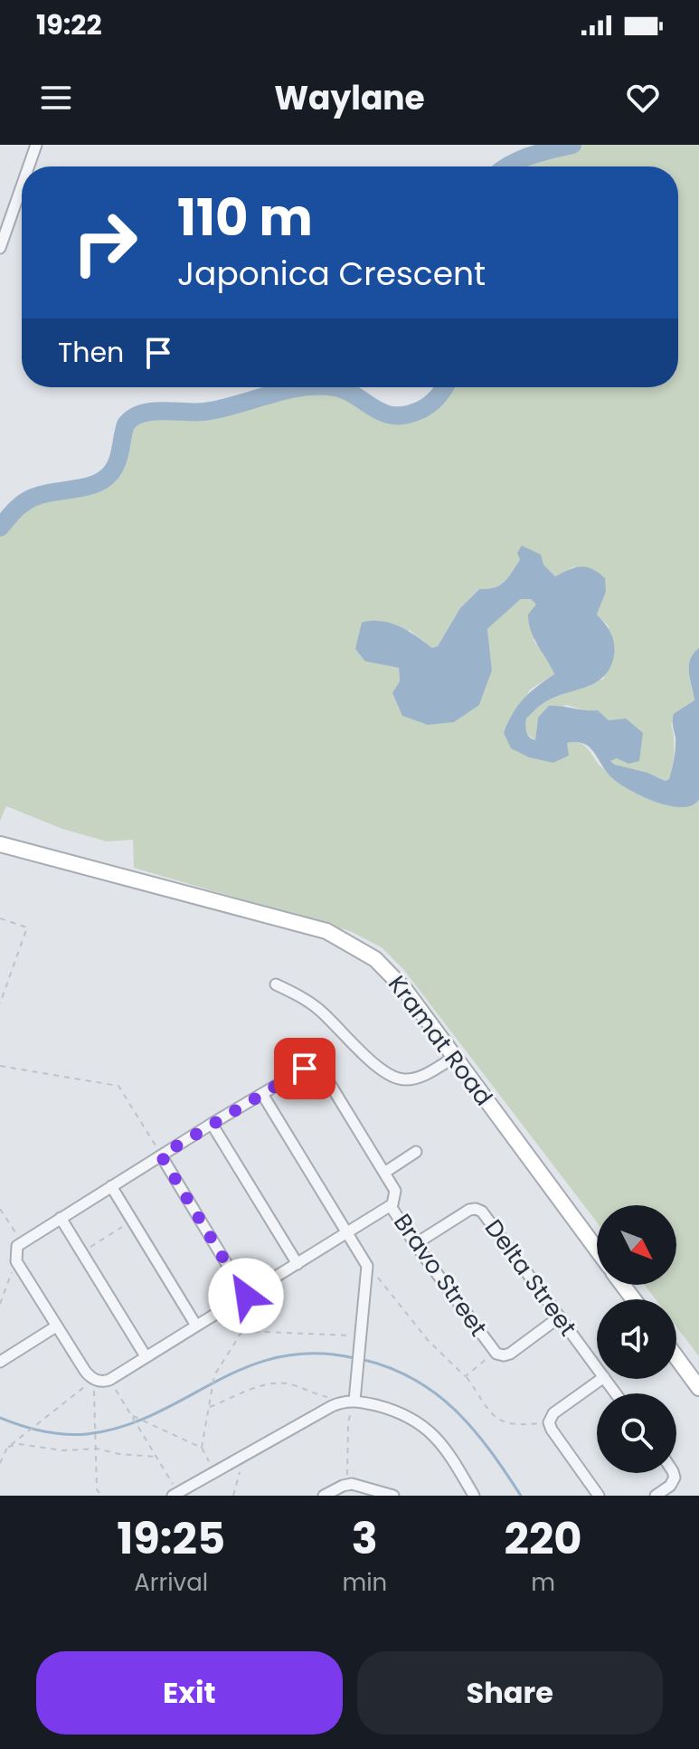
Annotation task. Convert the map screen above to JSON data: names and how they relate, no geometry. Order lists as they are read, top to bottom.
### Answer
{
  "streets": {
    "street": ["Kramat Road", "Bravo Street", "Delta Street"]
  },
  "crossings": [
    ["Bravo Street", "Delta Street"]
  ],
  "north": "bottom right",
  "page": {
    "status": "19:22",
    "header": "Waylane",
    "turn": ["110 m", "Japonica Crescent"],
    "then": "Then",
    "eta": [
      "19:25",
      "Arrival",
      "3",
      "min",
      "220",
      "m"
    ],
    "buttons": ["Exit", "Share"]
  }
}
